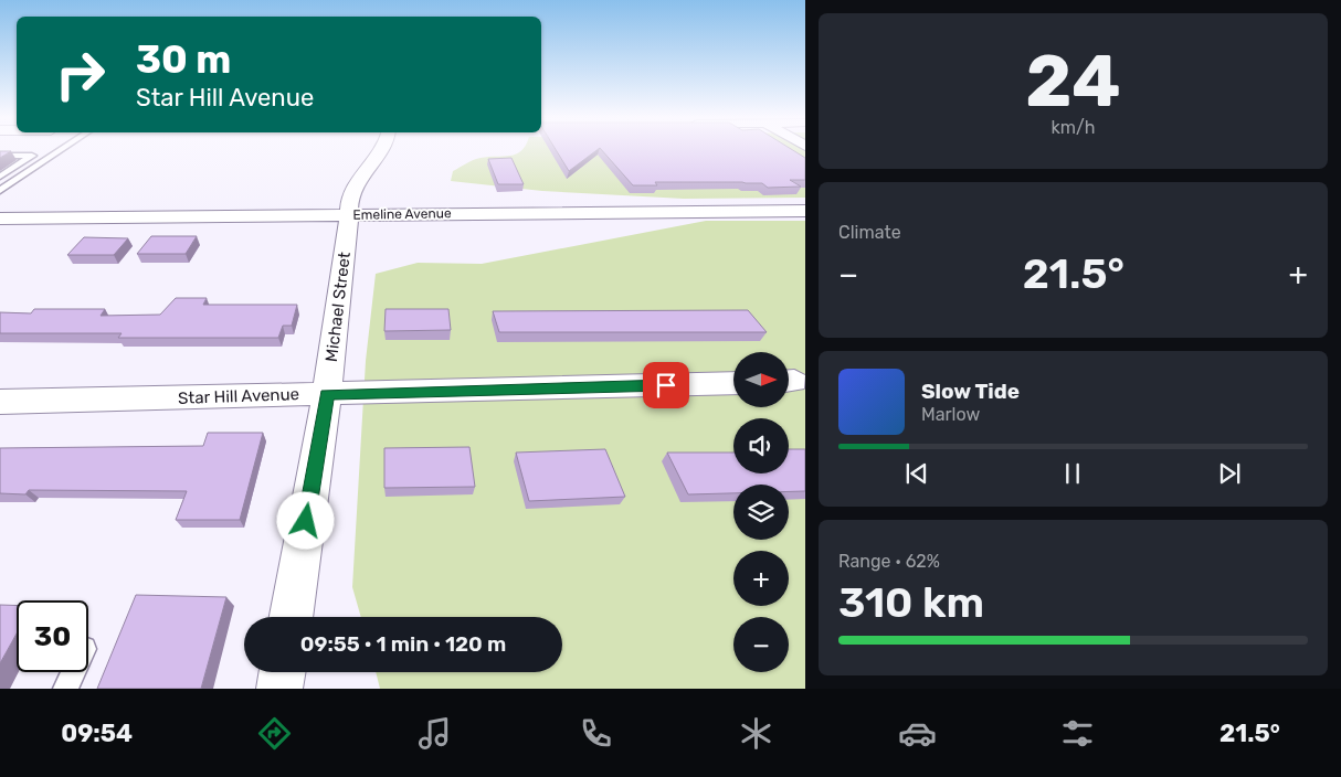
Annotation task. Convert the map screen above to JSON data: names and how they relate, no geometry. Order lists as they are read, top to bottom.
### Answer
{
  "streets": {
    "street": ["Emeline Avenue", "Michael Street", "Star Hill Avenue"]
  },
  "crossings": [
    ["Emeline Avenue", "Michael Street"],
    ["Michael Street", "Star Hill Avenue"]
  ],
  "north": "right",
  "page": {
    "tile": [
      ["24", "km/h"],
      "Climate",
      ["Range · 62%", "310 km"]
    ],
    "turn": ["30 m", "Star Hill Avenue"],
    "heat": ["−", "21.5°", "+"],
    "map_buttons": ["+", "−"],
    "song": ["Slow Tide", "Marlow"],
    "limit": "30",
    "trip": "09:55 · 1 min · 120 m",
    "tabs": ["09:54", "21.5°"]
  }
}
